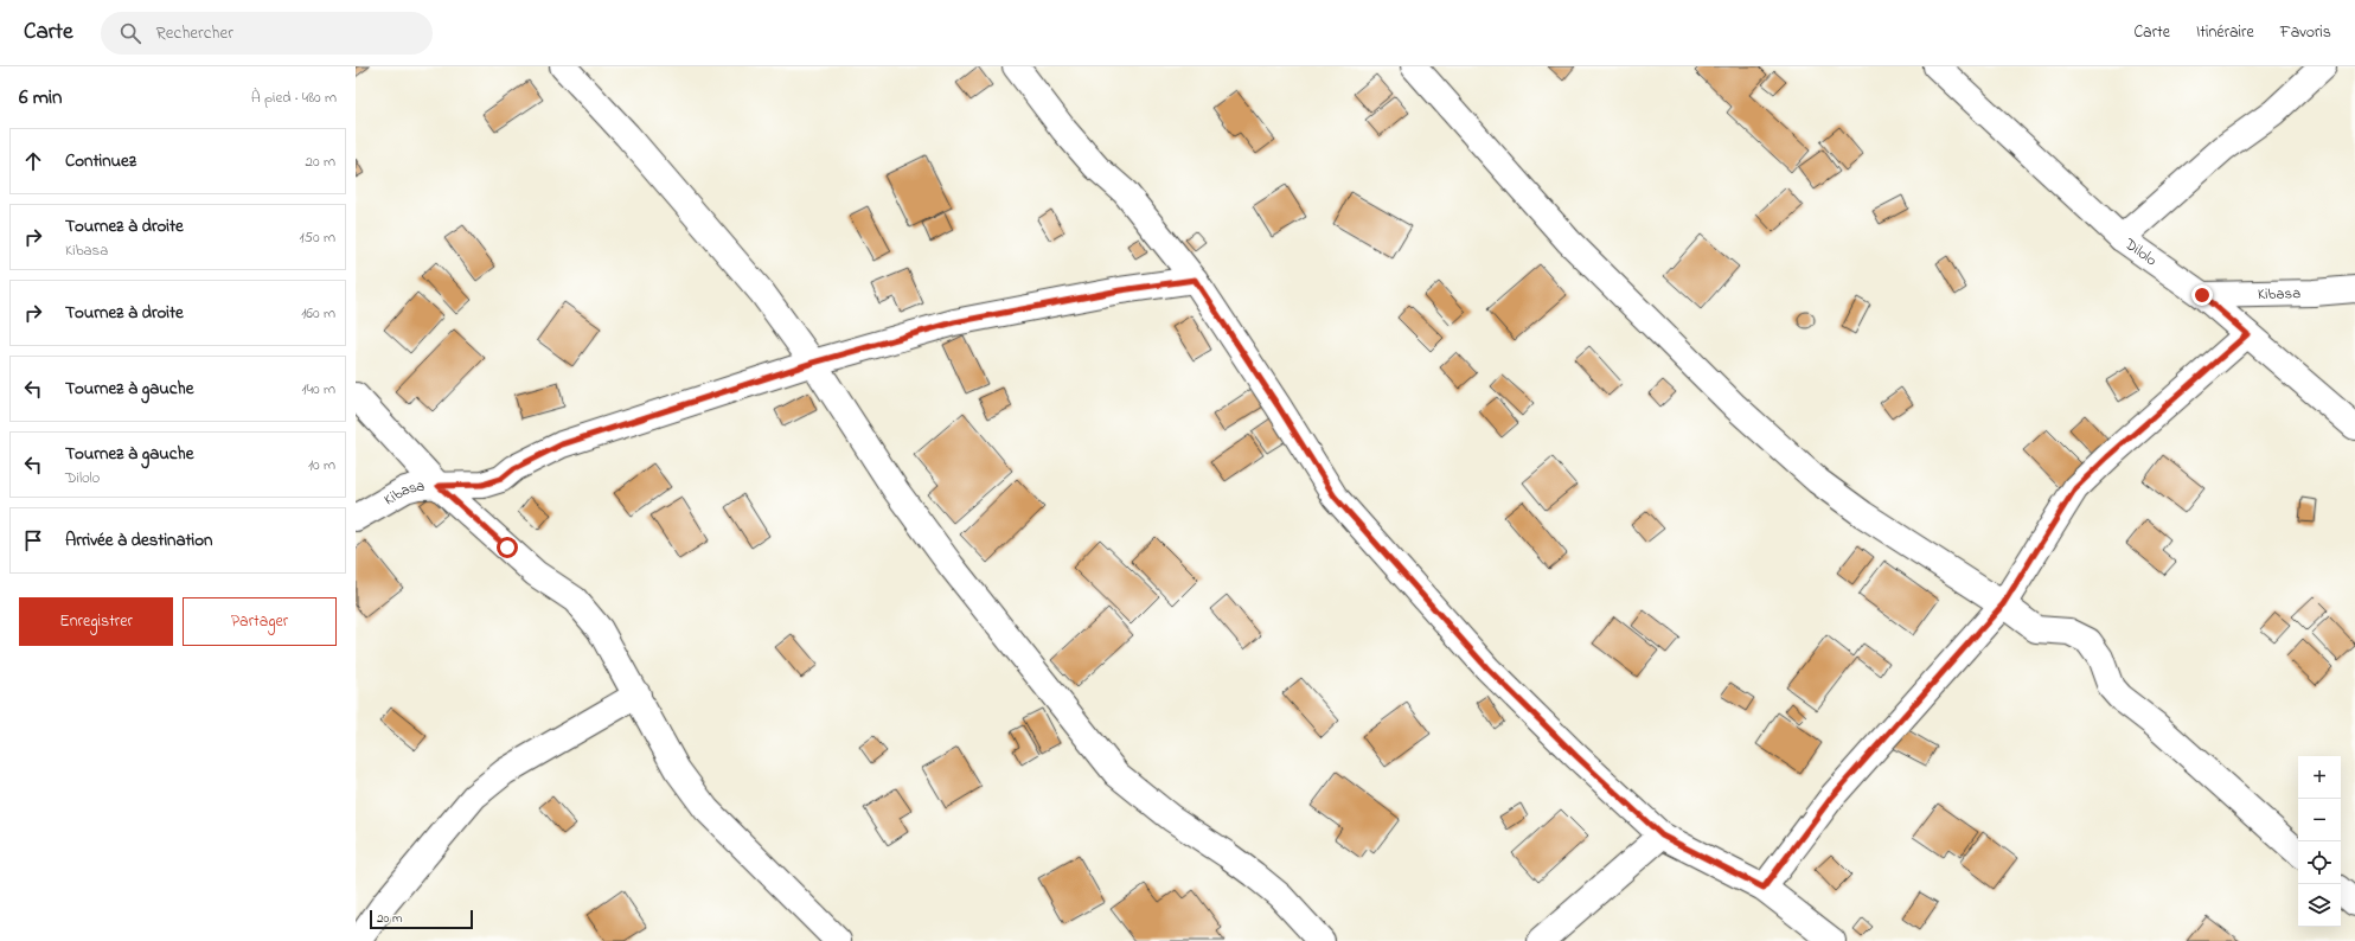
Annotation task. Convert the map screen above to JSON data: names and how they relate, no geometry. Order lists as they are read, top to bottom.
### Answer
{
  "streets": {
    "street": ["Dilolo", "Kibasa"]
  },
  "crossings": [
    ["Dilolo", "Kibasa"]
  ],
  "scale_bar": "20 m",
  "page": {
    "header": "Carte",
    "search": "Rechercher",
    "nav": ["Carte", "Itinéraire", "Favoris"],
    "heading": ["6 min", "À pied · 480 m"],
    "list": [
      ["Continuez", "20 m"],
      ["Tournez à droite", "Kibasa", "150 m"],
      ["Tournez à droite", "160 m"],
      ["Tournez à gauche", "140 m"],
      ["Tournez à gauche", "Dilolo", "10 m"],
      "Arrivée à destination"
    ],
    "buttons": ["Enregistrer", "Partager"],
    "map_buttons": ["+", "−"],
    "scale": "20 m"
  }
}
